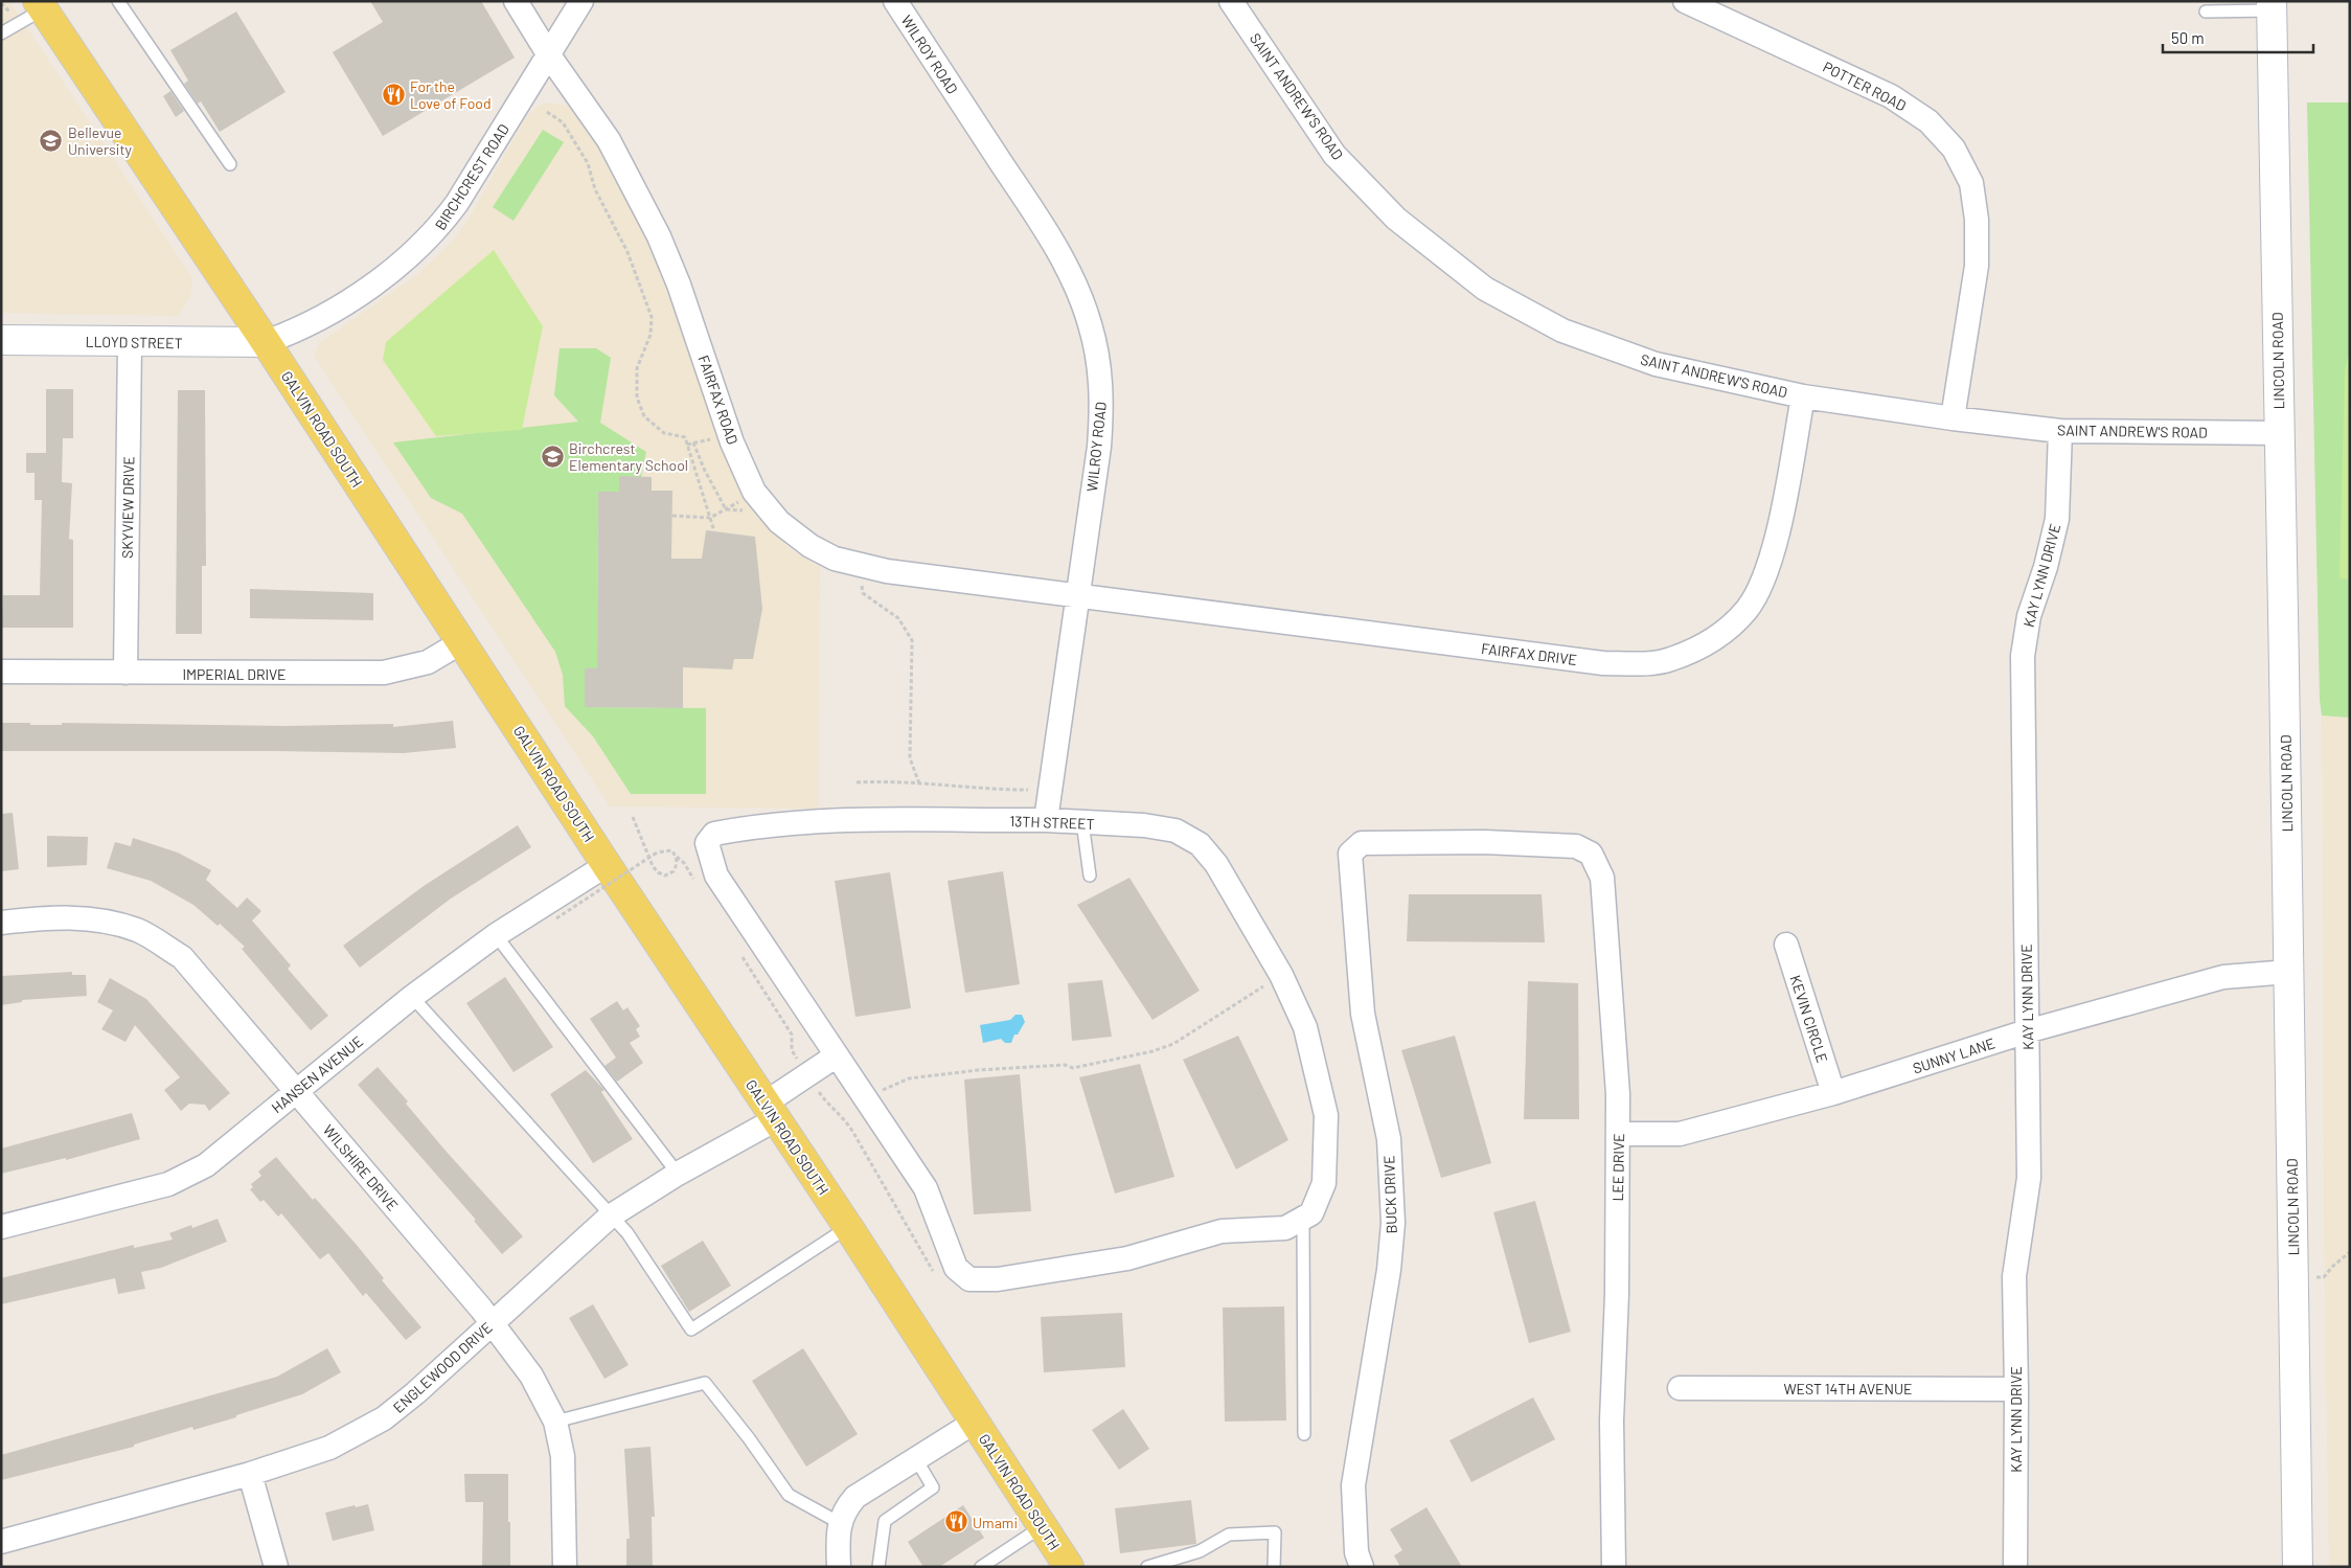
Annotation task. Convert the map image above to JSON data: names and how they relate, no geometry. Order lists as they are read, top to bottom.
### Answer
{
  "streets": {
    "main road": ["LLOYD STREET", "LINCOLN ROAD", "GALVIN ROAD SOUTH"],
    "street": [
      "WILROY ROAD",
      "POTTER ROAD",
      "SAINT ANDREW'S ROAD",
      "BIRCHCREST ROAD",
      "FAIRFAX ROAD",
      "SKYVIEW DRIVE",
      "KAY LYNN DRIVE",
      "FAIRFAX DRIVE",
      "IMPERIAL DRIVE",
      "13TH STREET",
      "KEVIN CIRCLE",
      "SUNNY LANE",
      "HANSEN AVENUE",
      "WILSHIRE DRIVE",
      "LEE DRIVE",
      "BUCK DRIVE",
      "ENGLEWOOD DRIVE",
      "WEST 14TH AVENUE"
    ]
  },
  "crossings": [
    ["WILROY ROAD", "FAIRFAX ROAD"],
    ["WILROY ROAD", "FAIRFAX DRIVE"],
    ["WILROY ROAD", "13TH STREET"],
    ["POTTER ROAD", "SAINT ANDREW'S ROAD"],
    ["SAINT ANDREW'S ROAD", "LINCOLN ROAD"],
    ["SAINT ANDREW'S ROAD", "KAY LYNN DRIVE"],
    ["SAINT ANDREW'S ROAD", "FAIRFAX DRIVE"],
    ["BIRCHCREST ROAD", "LLOYD STREET"],
    ["BIRCHCREST ROAD", "FAIRFAX ROAD"],
    ["BIRCHCREST ROAD", "GALVIN ROAD SOUTH"],
    ["LLOYD STREET", "GALVIN ROAD SOUTH"],
    ["LLOYD STREET", "SKYVIEW DRIVE"],
    ["LINCOLN ROAD", "SUNNY LANE"],
    ["FAIRFAX ROAD", "FAIRFAX DRIVE"],
    ["GALVIN ROAD SOUTH", "IMPERIAL DRIVE"],
    ["GALVIN ROAD SOUTH", "HANSEN AVENUE"],
    ["GALVIN ROAD SOUTH", "ENGLEWOOD DRIVE"],
    ["SKYVIEW DRIVE", "IMPERIAL DRIVE"],
    ["KAY LYNN DRIVE", "SUNNY LANE"],
    ["KAY LYNN DRIVE", "WEST 14TH AVENUE"],
    ["13TH STREET", "ENGLEWOOD DRIVE"],
    ["KEVIN CIRCLE", "SUNNY LANE"],
    ["SUNNY LANE", "LEE DRIVE"],
    ["HANSEN AVENUE", "WILSHIRE DRIVE"],
    ["WILSHIRE DRIVE", "ENGLEWOOD DRIVE"],
    ["LEE DRIVE", "BUCK DRIVE"]
  ],
  "places": {
    "restaurant": ["For the Love of Food", "Umami"],
    "school or university": ["Bellevue University", "Birchcrest Elementary School"]
  },
  "scale_bar": "50 m"
}
